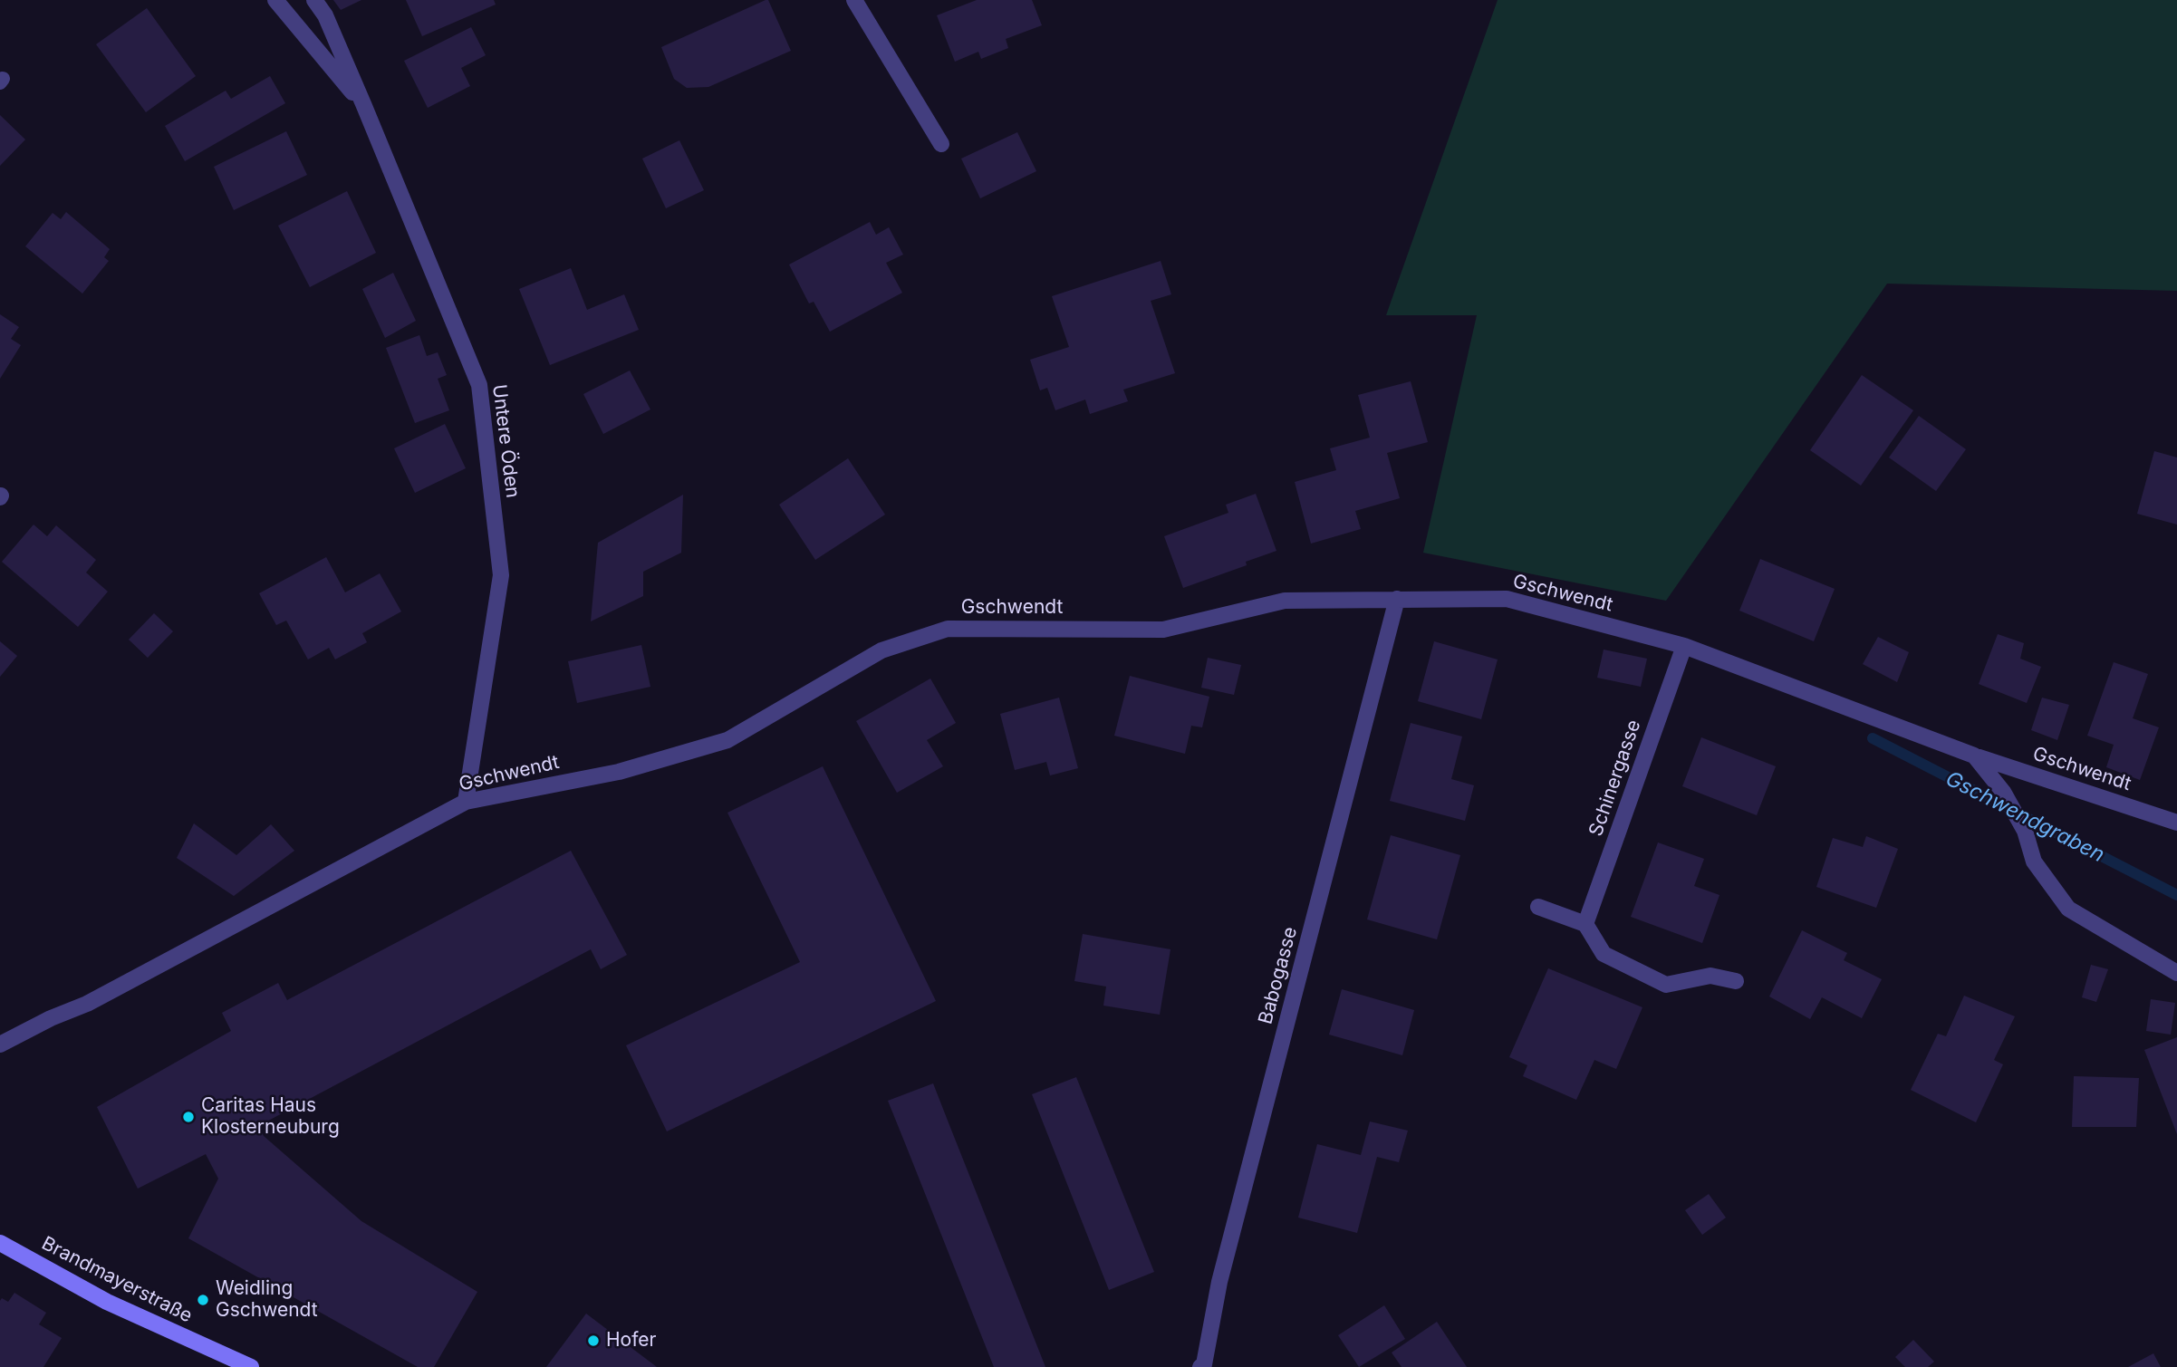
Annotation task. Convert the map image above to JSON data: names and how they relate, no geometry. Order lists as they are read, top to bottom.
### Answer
{
  "streets": {
    "main road": ["Brandmayerstraße"],
    "street": [
      "Untere Öden",
      "Gschwendt",
      "Schinergasse",
      "Babogasse"
    ]
  },
  "crossings": [
    ["Untere Öden", "Gschwendt"],
    ["Gschwendt", "Schinergasse"],
    ["Gschwendt", "Babogasse"]
  ],
  "water": ["Gschwendgraben"],
  "places": ["Caritas Haus Klosterneuburg", "Weidling Gschwendt", "Hofer"]
}
